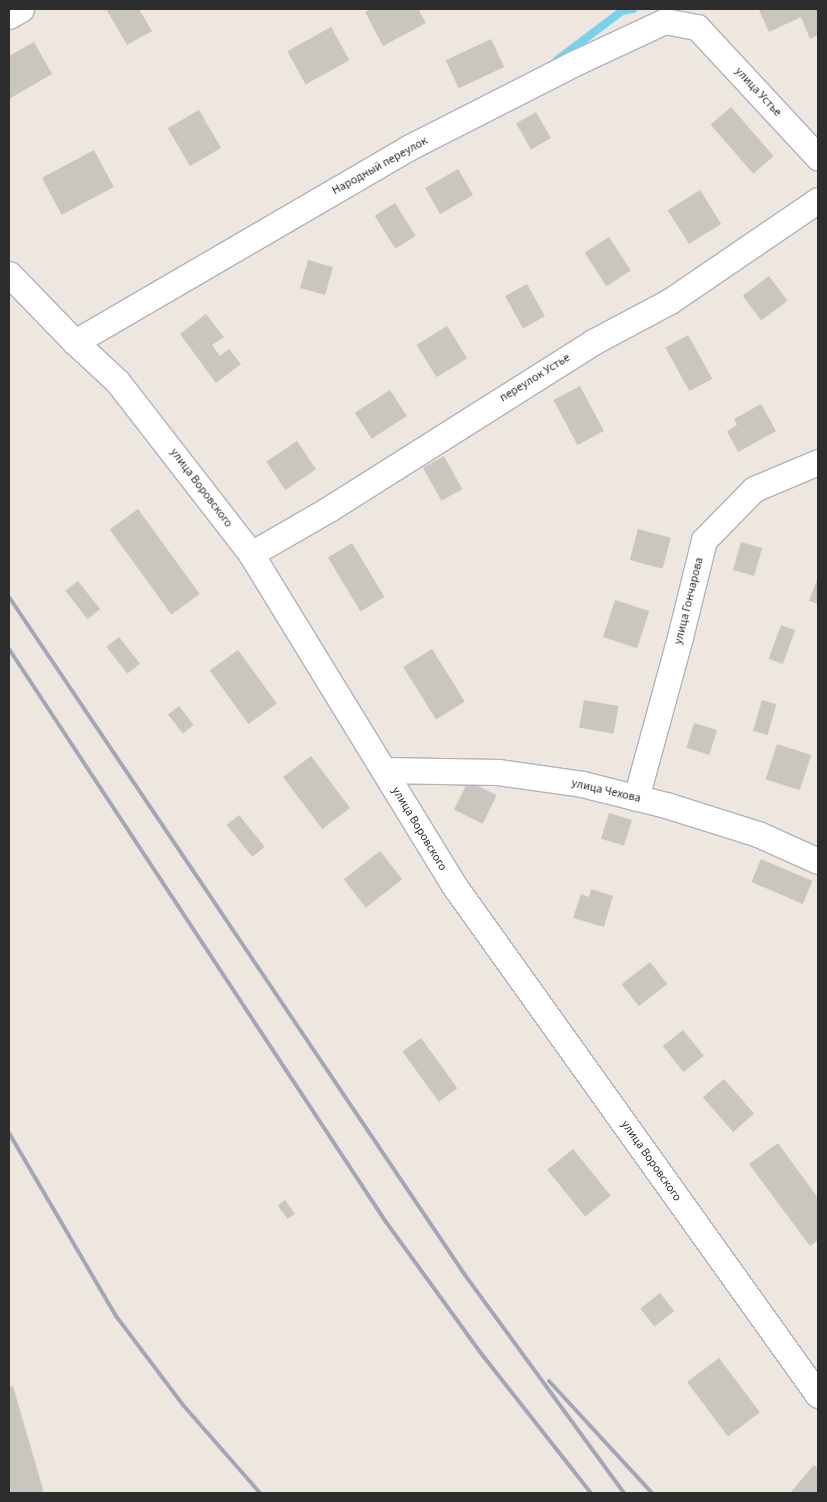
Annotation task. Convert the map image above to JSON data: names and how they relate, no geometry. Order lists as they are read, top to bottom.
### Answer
{
  "streets": {
    "street": [
      "улица Устье",
      "Народный переулок",
      "переулок Устье",
      "улица Воровского",
      "улица Гончарова",
      "улица Чехова"
    ]
  },
  "crossings": [
    ["улица Устье", "Народный переулок"],
    ["Народный переулок", "улица Воровского"],
    ["переулок Устье", "улица Воровского"],
    ["улица Воровского", "улица Чехова"],
    ["улица Гончарова", "улица Чехова"]
  ]
}
